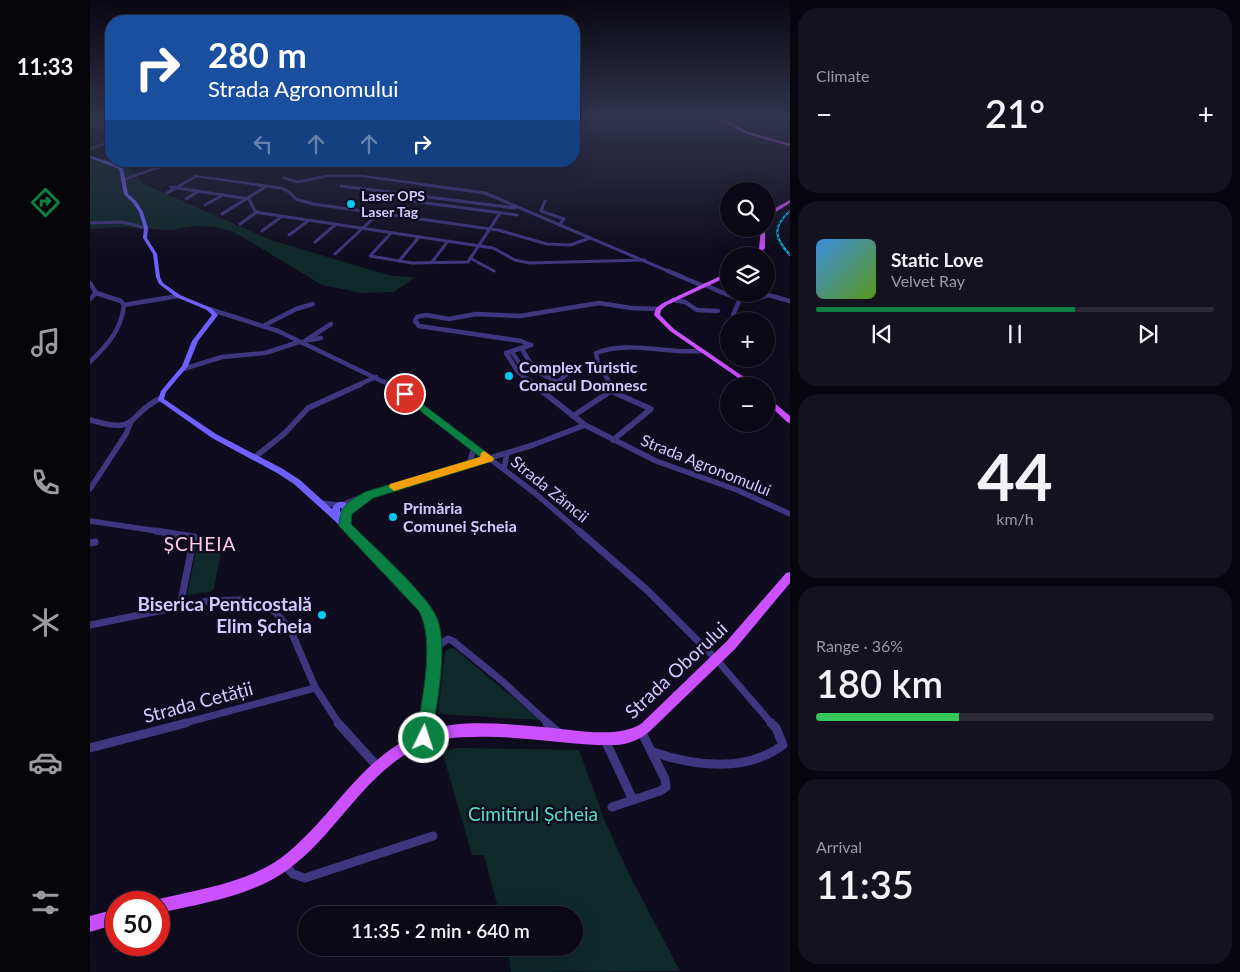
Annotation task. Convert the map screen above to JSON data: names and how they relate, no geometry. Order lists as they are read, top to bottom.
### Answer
{
  "streets": {
    "main road": ["Strada Zămcii", "Strada Oborului"],
    "street": ["Strada Agronomului", "Strada Cetății"]
  },
  "crossings": [
    ["Strada Zămcii", "Strada Oborului"]
  ],
  "districts": ["ȘCHEIA"],
  "parks": ["Cimitirul Șcheia"],
  "places": [
    "Laser OPS Laser Tag",
    "Complex Turistic Conacul Domnesc",
    "Primăria Comunei Șcheia",
    "Biserica Penticostală Elim Șcheia"
  ],
  "page": {
    "tabs": "11:33",
    "tile": [
      "Climate",
      ["44", "km/h"],
      ["Range · 36%", "180 km"],
      ["Arrival", "11:35"]
    ],
    "turn": ["280 m", "Strada Agronomului"],
    "heat": ["−", "21°", "+"],
    "map_buttons": ["+", "−"],
    "song": ["Static Love", "Velvet Ray"],
    "limit": "50",
    "trip": "11:35 · 2 min · 640 m"
  }
}
